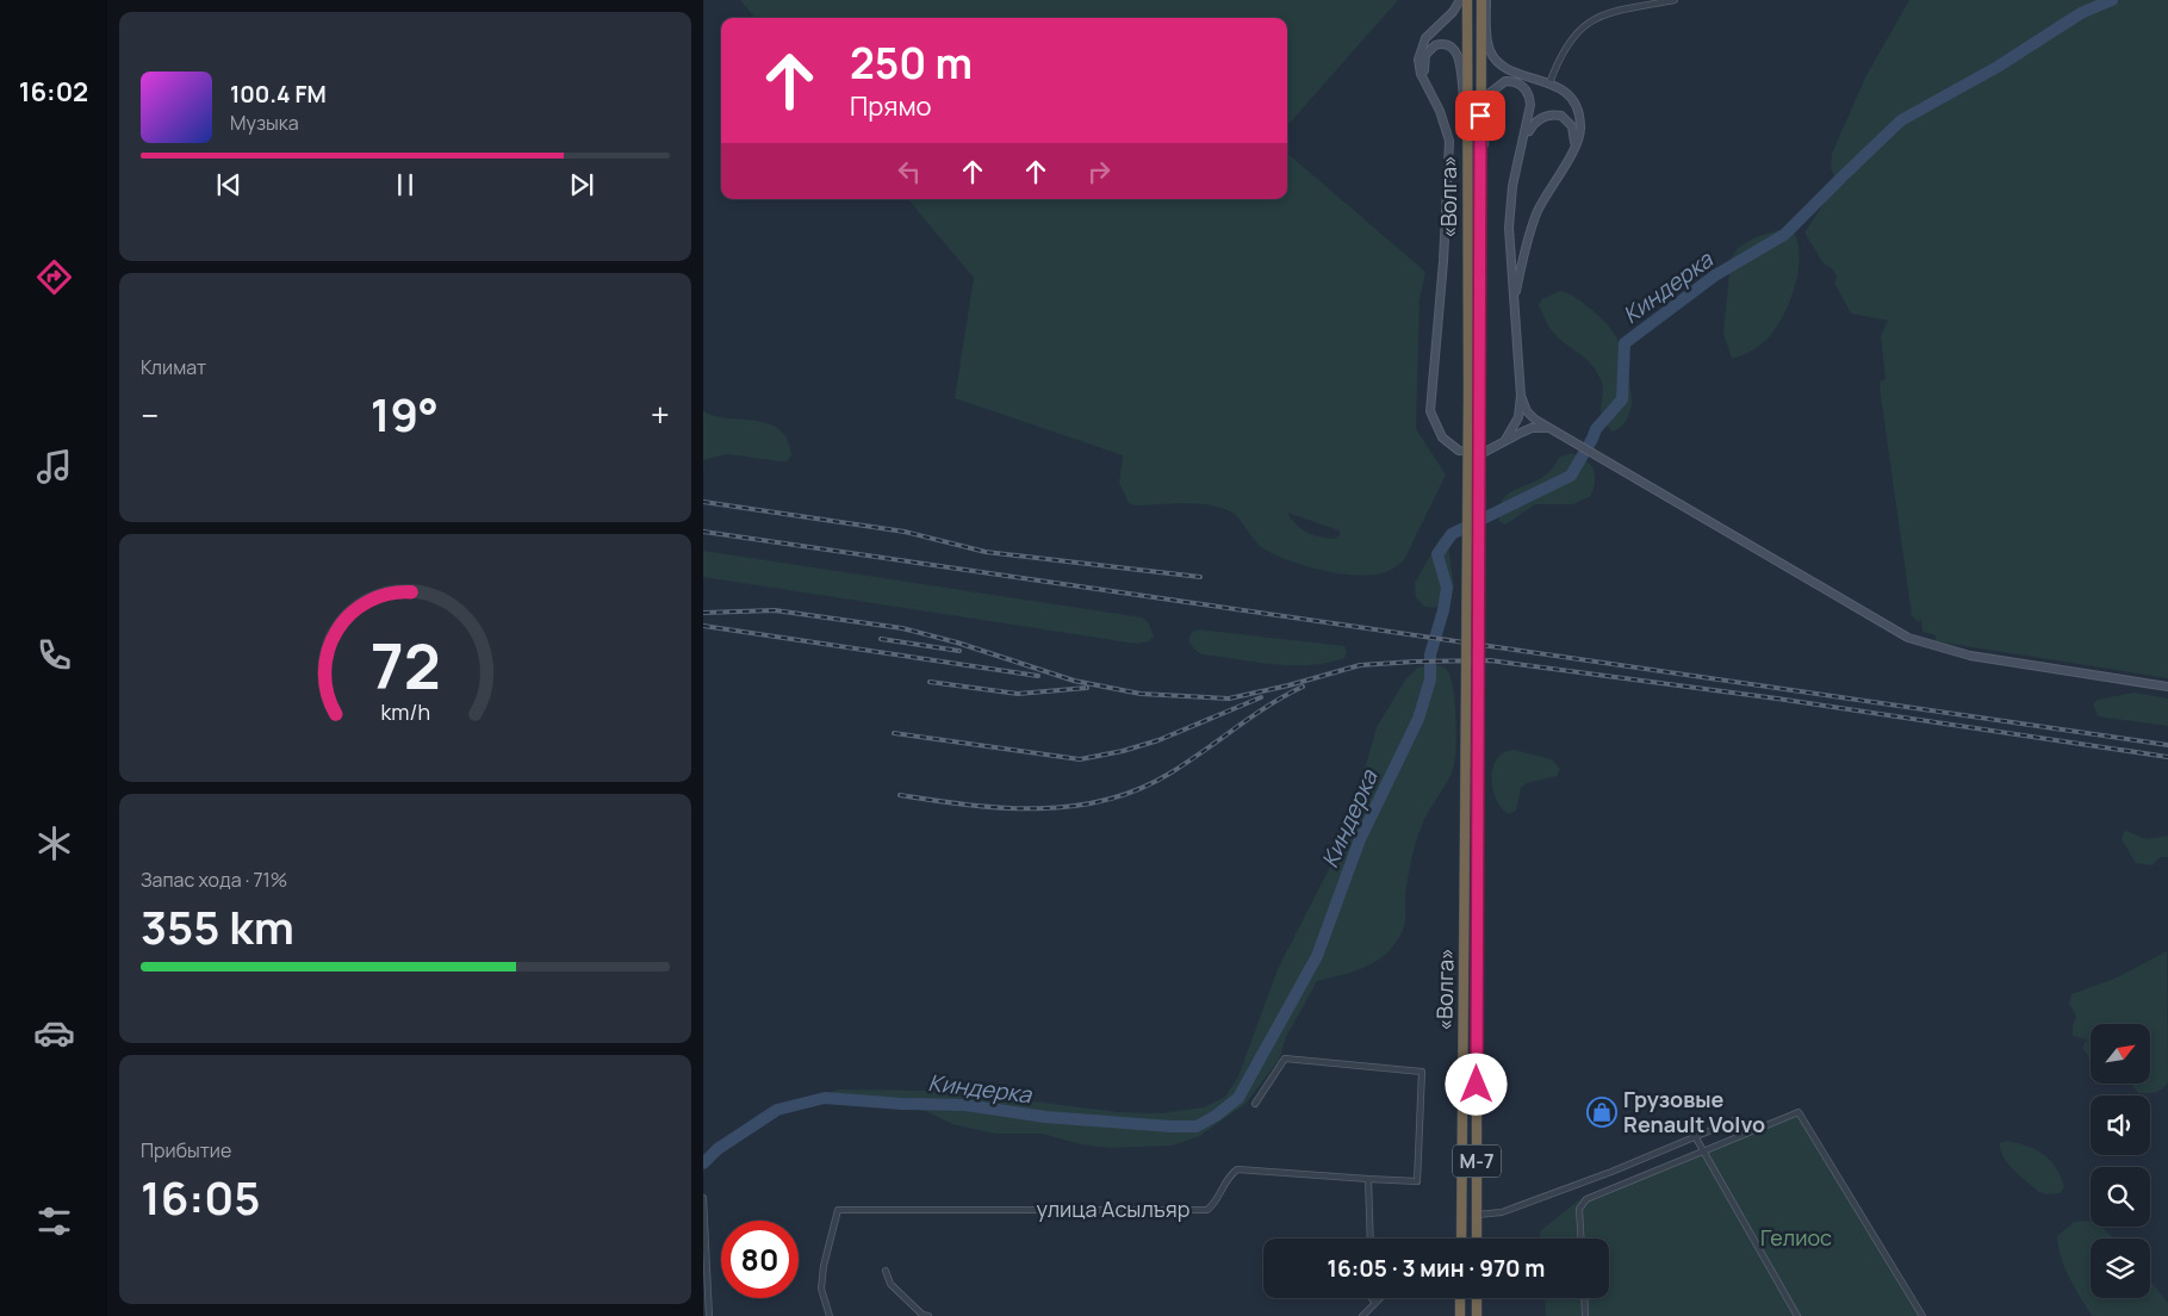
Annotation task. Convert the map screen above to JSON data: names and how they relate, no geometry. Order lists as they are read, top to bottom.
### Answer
{
  "streets": {
    "highway": ["«Волга»", "М-7"],
    "street": ["улица Асылъяр"]
  },
  "water": ["Киндерка"],
  "parks": ["Гелиос"],
  "places": {
    "shop": ["Грузовые Renault Volvo"]
  },
  "north": "top right",
  "page": {
    "tabs": "16:02",
    "turn": ["250 m", "Прямо"],
    "song": ["100.4 FM", "Музыка"],
    "tile": [
      "Климат",
      ["Запас хода · 71%", "355 km"],
      ["Прибытие", "16:05"]
    ],
    "heat": ["−", "19°", "+"],
    "limit": "80",
    "trip": "16:05 · 3 мин · 970 m",
    "gauge": ["72", "km/h"]
  }
}
